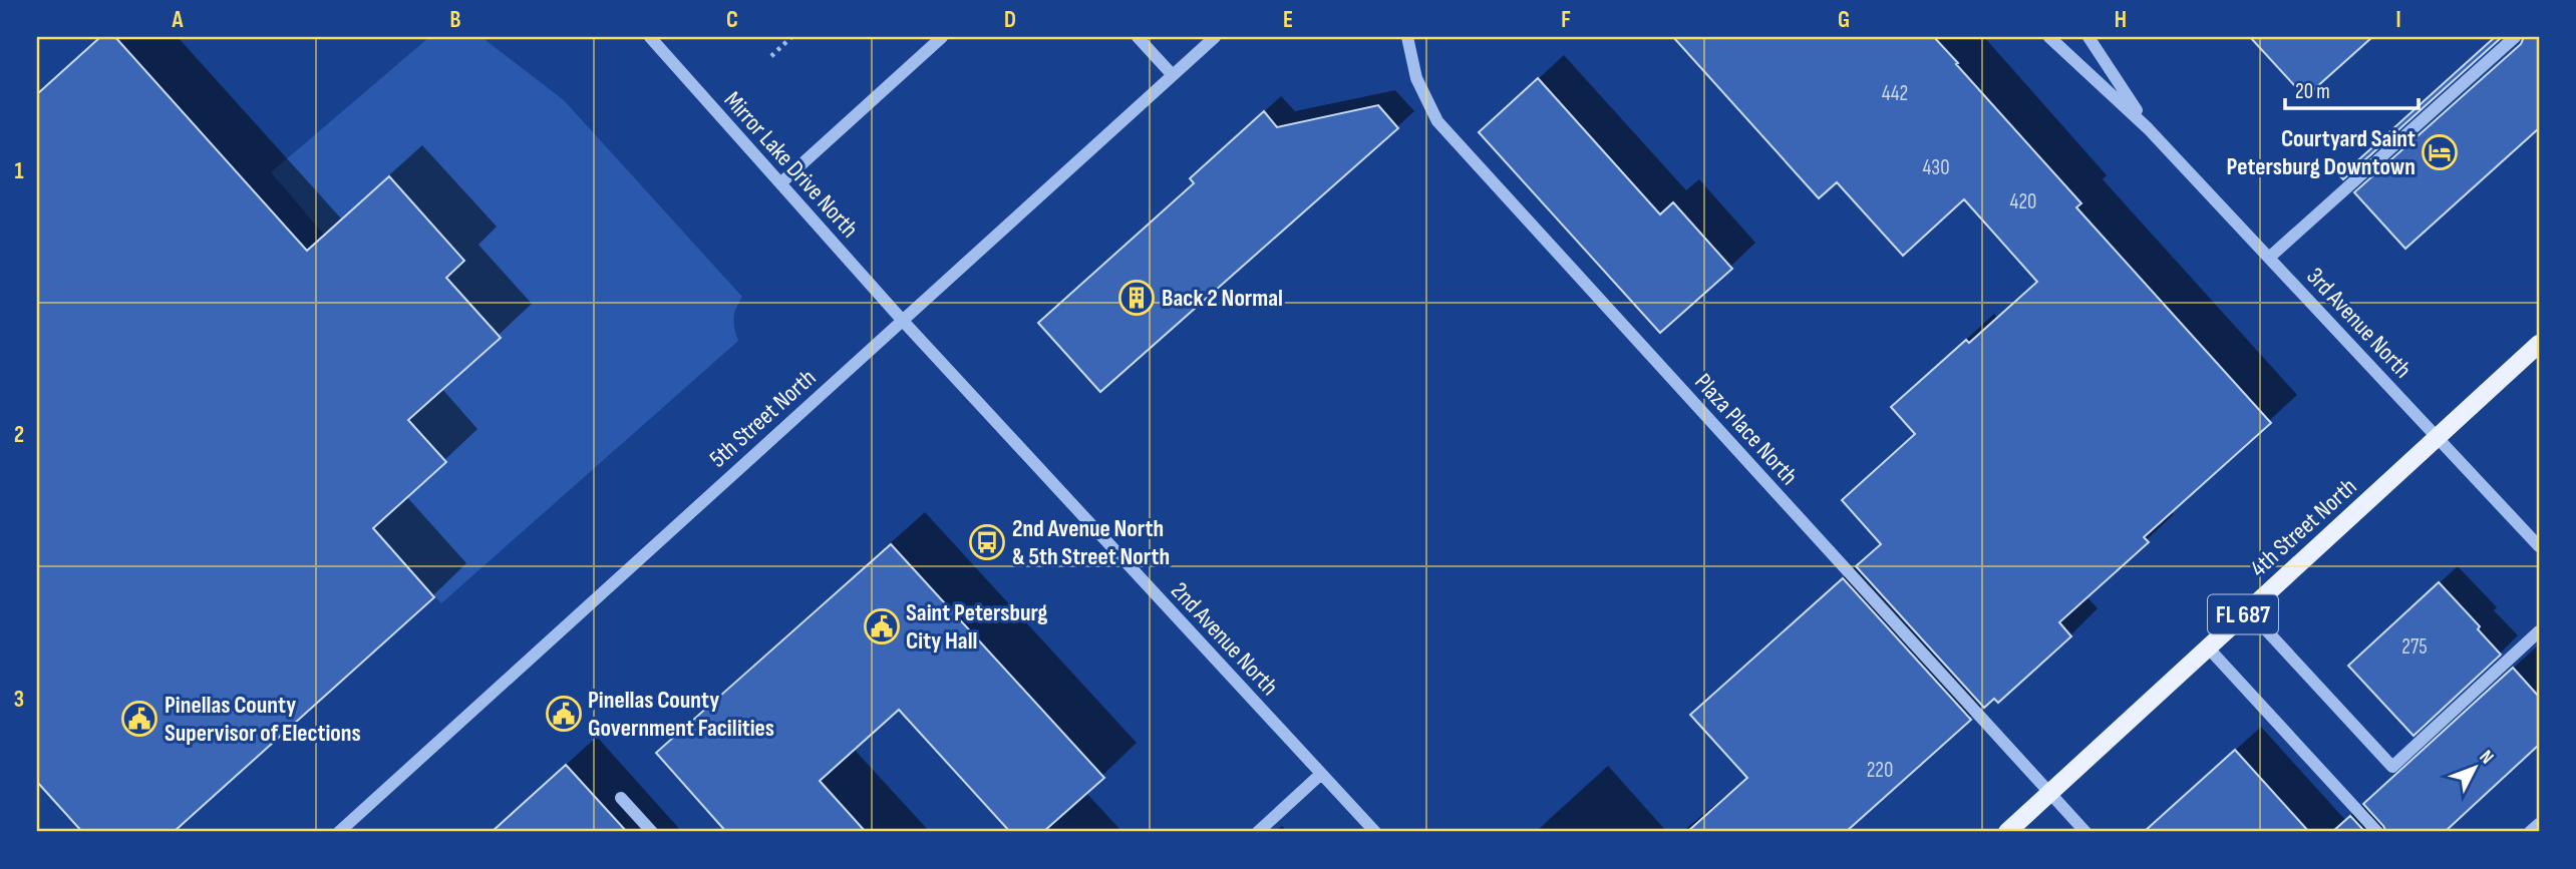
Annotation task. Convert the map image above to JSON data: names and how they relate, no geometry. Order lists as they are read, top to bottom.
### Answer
{
  "streets": {
    "main road": ["4th Street North", "FL 687"],
    "street": [
      "Mirror Lake Drive North",
      "3rd Avenue North",
      "5th Street North",
      "Plaza Place North",
      "2nd Avenue North"
    ]
  },
  "crossings": [
    ["Mirror Lake Drive North", "5th Street North"],
    ["Mirror Lake Drive North", "2nd Avenue North"],
    ["3rd Avenue North", "4th Street North"],
    ["5th Street North", "2nd Avenue North"],
    ["Plaza Place North", "4th Street North"]
  ],
  "places": {
    "hotel": ["Courtyard Saint Petersburg Downtown"],
    "building": ["Back 2 Normal"],
    "bus stop": ["2nd Avenue North & 5th Street North"],
    "public building": ["Saint Petersburg City Hall", "Pinellas County Government Facilities", "Pinellas County Supervisor of Elections"]
  },
  "house_numbers": [
    "442",
    "430",
    "420",
    "275",
    "220"
  ],
  "scale_bar": "20 m",
  "north": "top right",
  "grid": {
    "columns": [
      "A",
      "B",
      "C",
      "D",
      "E",
      "F",
      "G",
      "H",
      "I"
    ],
    "rows": ["1", "2", "3"]
  }
}
